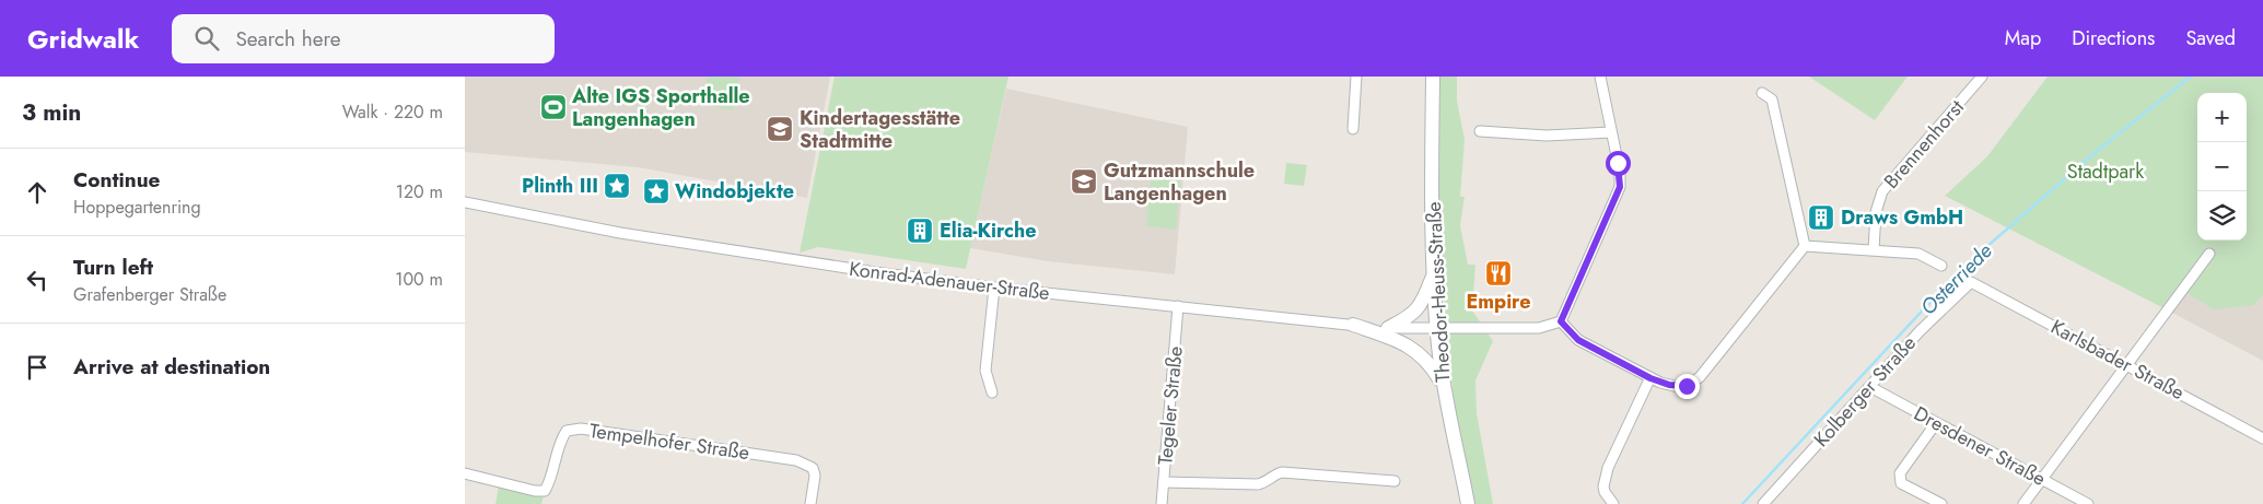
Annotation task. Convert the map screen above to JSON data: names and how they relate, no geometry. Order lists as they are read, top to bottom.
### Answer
{
  "streets": {
    "street": [
      "Brennenhorst",
      "Konrad-Adenauer-Straße",
      "Theodor-Heuss-Straße",
      "Karlsbader Straße",
      "Kolberger Straße",
      "Tegeler Straße",
      "Tempelhofer Straße",
      "Dresdener Straße"
    ]
  },
  "crossings": [
    ["Konrad-Adenauer-Straße", "Theodor-Heuss-Straße"],
    ["Konrad-Adenauer-Straße", "Tegeler Straße"],
    ["Karlsbader Straße", "Kolberger Straße"],
    ["Kolberger Straße", "Dresdener Straße"]
  ],
  "water": ["Osterriede"],
  "parks": ["Stadtpark"],
  "places": {
    "sports": ["Alte IGS Sporthalle Langenhagen"],
    "school or university": ["Kindertagesstätte Stadtmitte", "Gutzmannschule Langenhagen"],
    "place": ["Plinth III", "Windobjekte"],
    "building": ["Draws GmbH", "Elia-Kirche"],
    "restaurant": ["Empire"]
  },
  "page": {
    "header": "Gridwalk",
    "search": "Search here",
    "nav": ["Map", "Directions", "Saved"],
    "heading": ["3 min", "Walk · 220 m"],
    "map_buttons": ["+", "−"],
    "list": [
      ["Continue", "Hoppegartenring", "120 m"],
      ["Turn left", "Grafenberger Straße", "100 m"],
      "Arrive at destination"
    ]
  }
}
